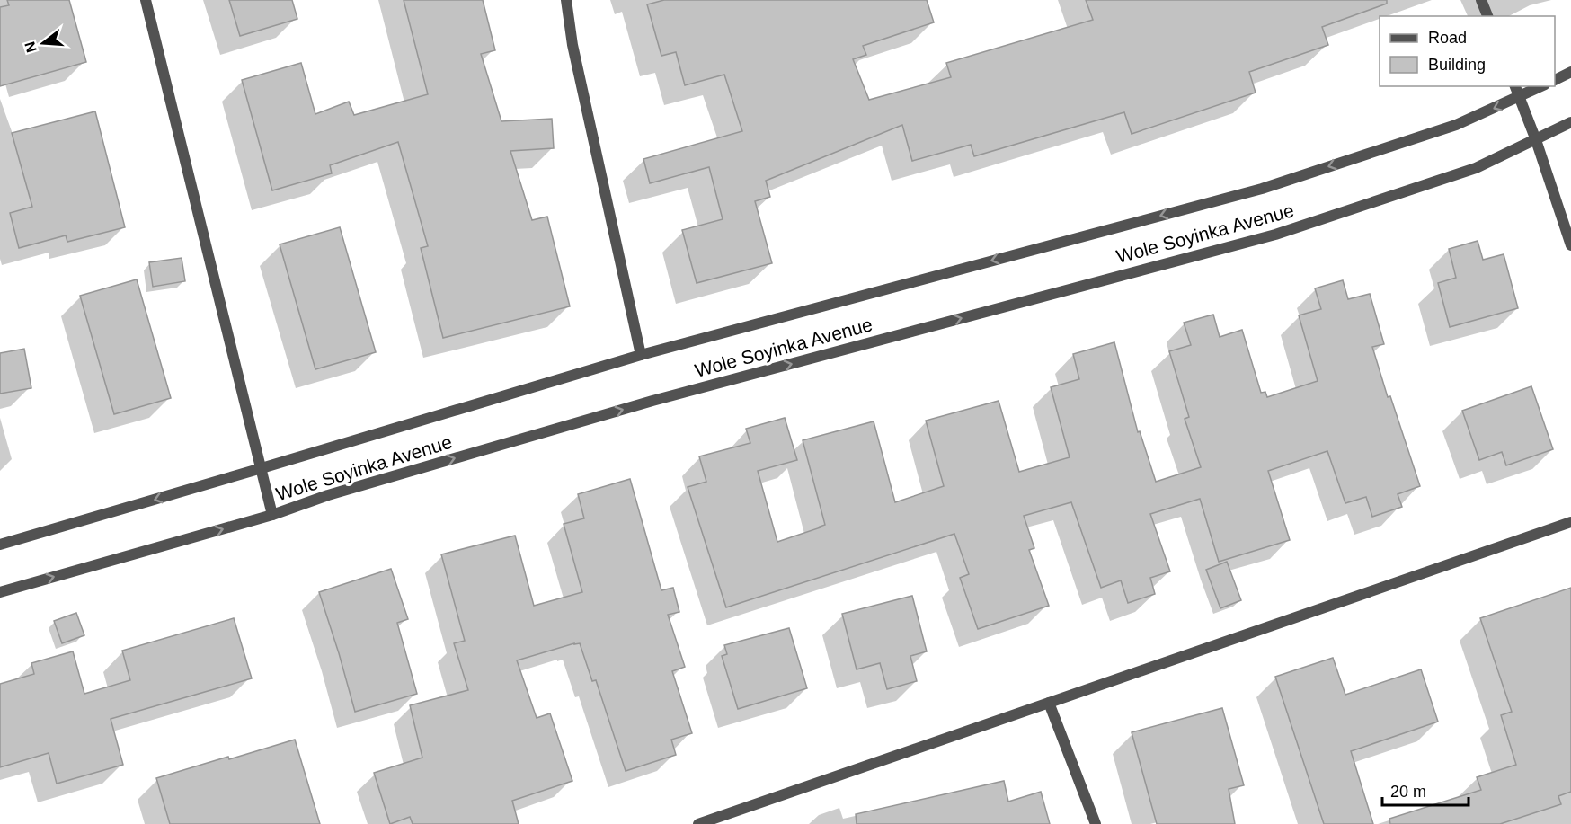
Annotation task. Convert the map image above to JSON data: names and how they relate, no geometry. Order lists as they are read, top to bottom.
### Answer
{
  "streets": {
    "street": ["Wole Soyinka Avenue"]
  },
  "legend": ["Road", "Building"],
  "scale_bar": "20 m",
  "north": "left"
}
